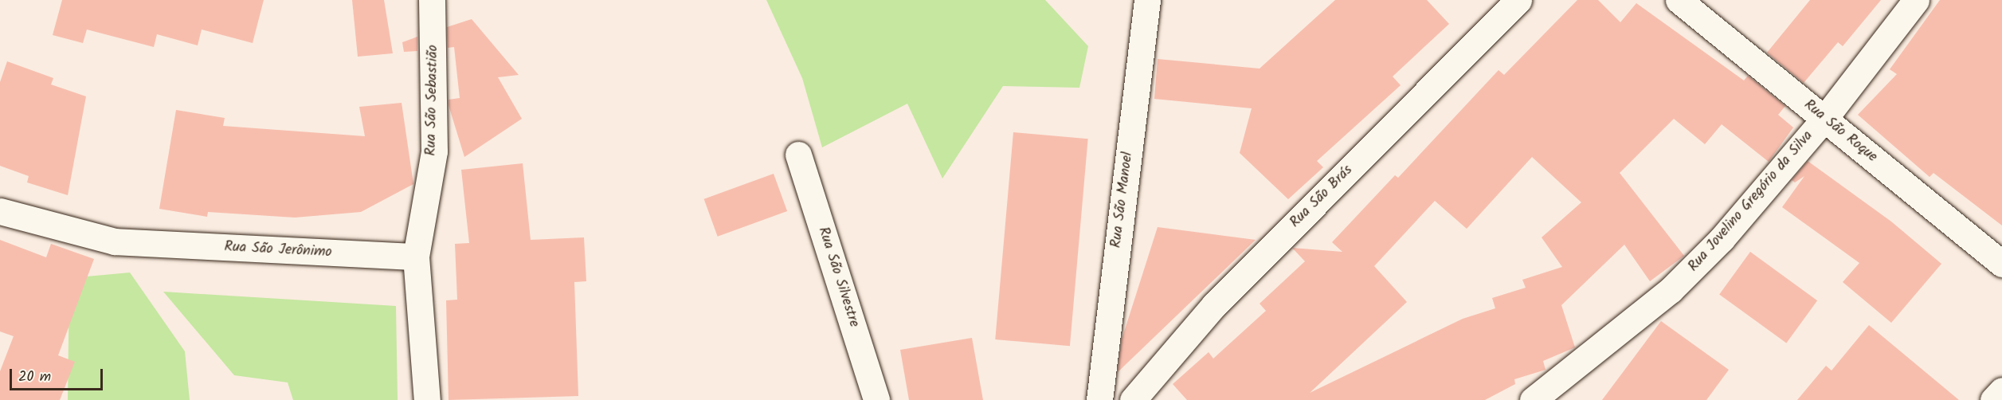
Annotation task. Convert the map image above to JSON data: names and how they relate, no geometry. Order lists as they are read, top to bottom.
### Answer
{
  "streets": {
    "street": [
      "Rua São Sebastião",
      "Rua São Roque",
      "Rua São Brás",
      "Rua São Manoel",
      "Rua Jovelino Gregório da Silva",
      "Rua São Jerônimo",
      "Rua São Silvestre"
    ]
  },
  "crossings": [
    ["Rua São Sebastião", "Rua São Jerônimo"],
    ["Rua São Roque", "Rua Jovelino Gregório da Silva"]
  ],
  "scale_bar": "20 m"
}
